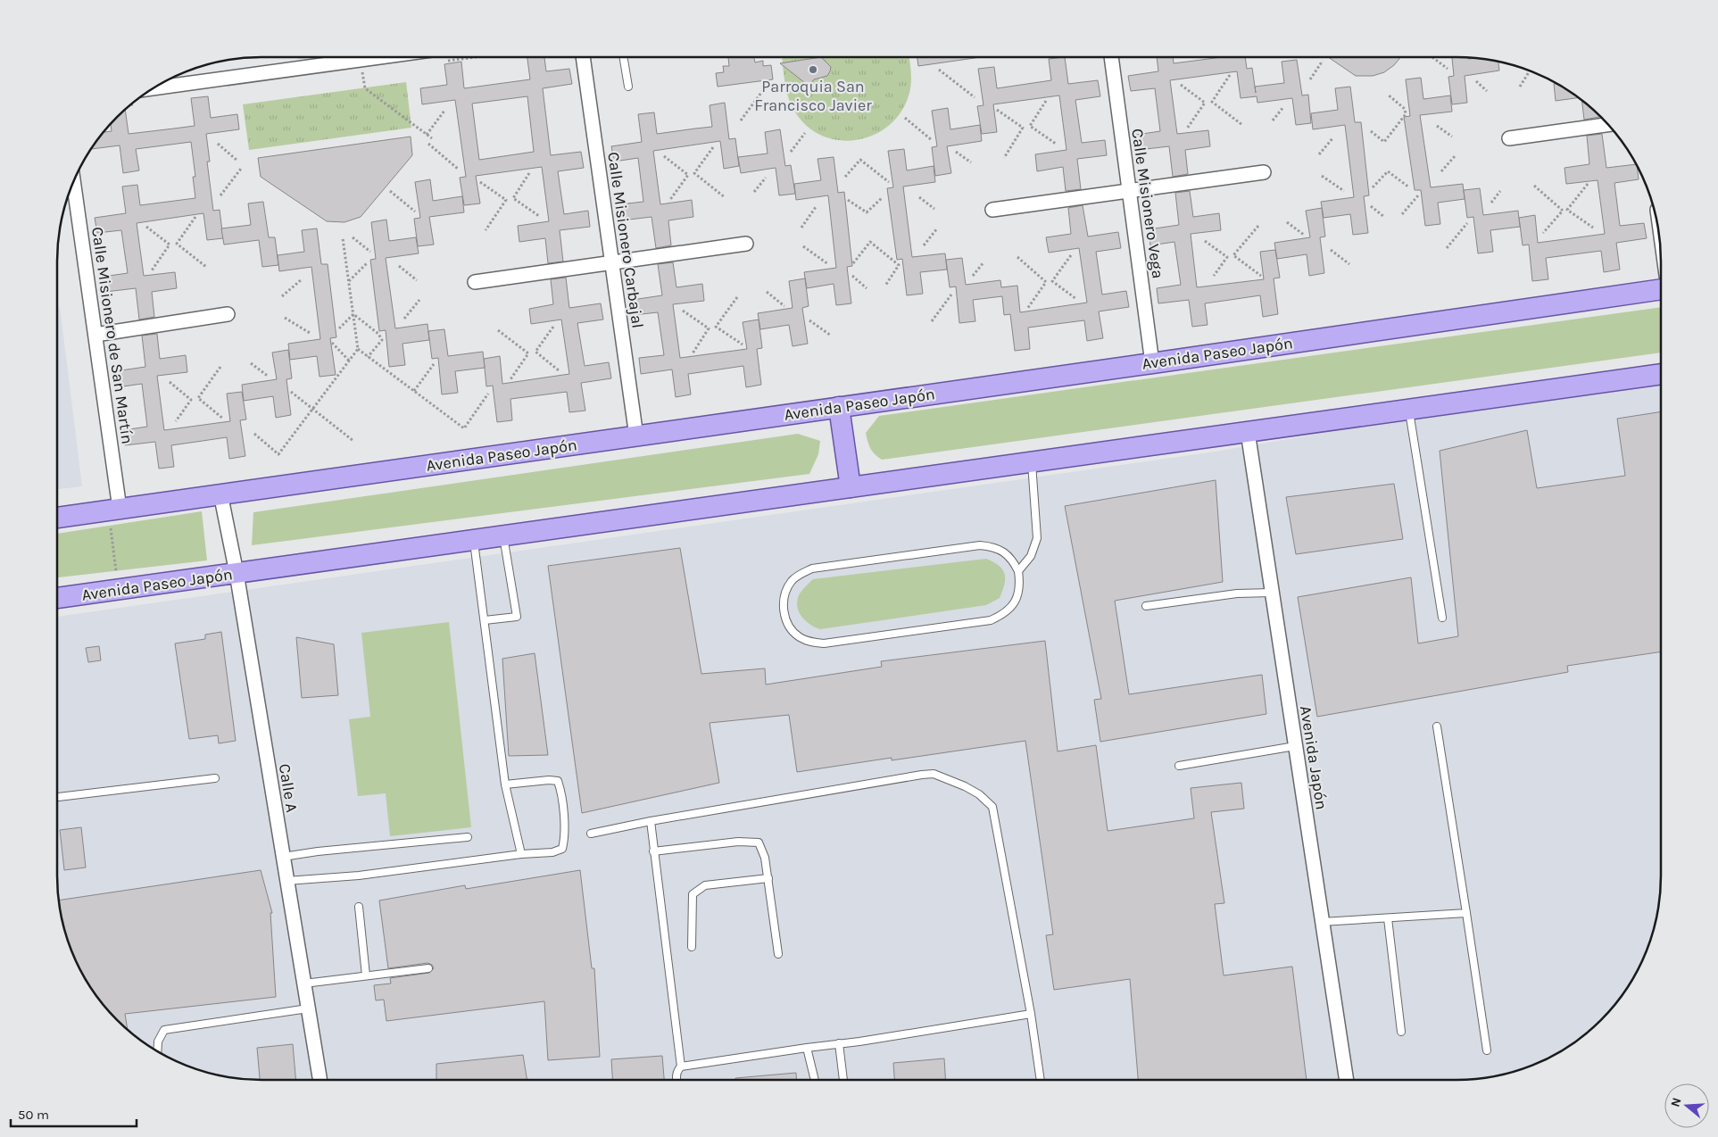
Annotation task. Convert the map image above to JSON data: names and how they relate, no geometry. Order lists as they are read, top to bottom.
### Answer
{
  "streets": {
    "main road": ["Avenida Paseo Japón"],
    "street": [
      "Calle Misionero Vega",
      "Calle Misionero Carbajal",
      "Calle Misionero de San Martín",
      "Avenida Japón",
      "Calle A"
    ]
  },
  "crossings": [
    ["Calle Misionero Vega", "Avenida Paseo Japón"],
    ["Calle Misionero Carbajal", "Avenida Paseo Japón"],
    ["Calle Misionero de San Martín", "Avenida Paseo Japón"],
    ["Avenida Paseo Japón", "Avenida Japón"],
    ["Avenida Paseo Japón", "Calle A"]
  ],
  "places": ["Parroquia San Francisco Javier"],
  "scale_bar": "50 m",
  "north": "left"
}
